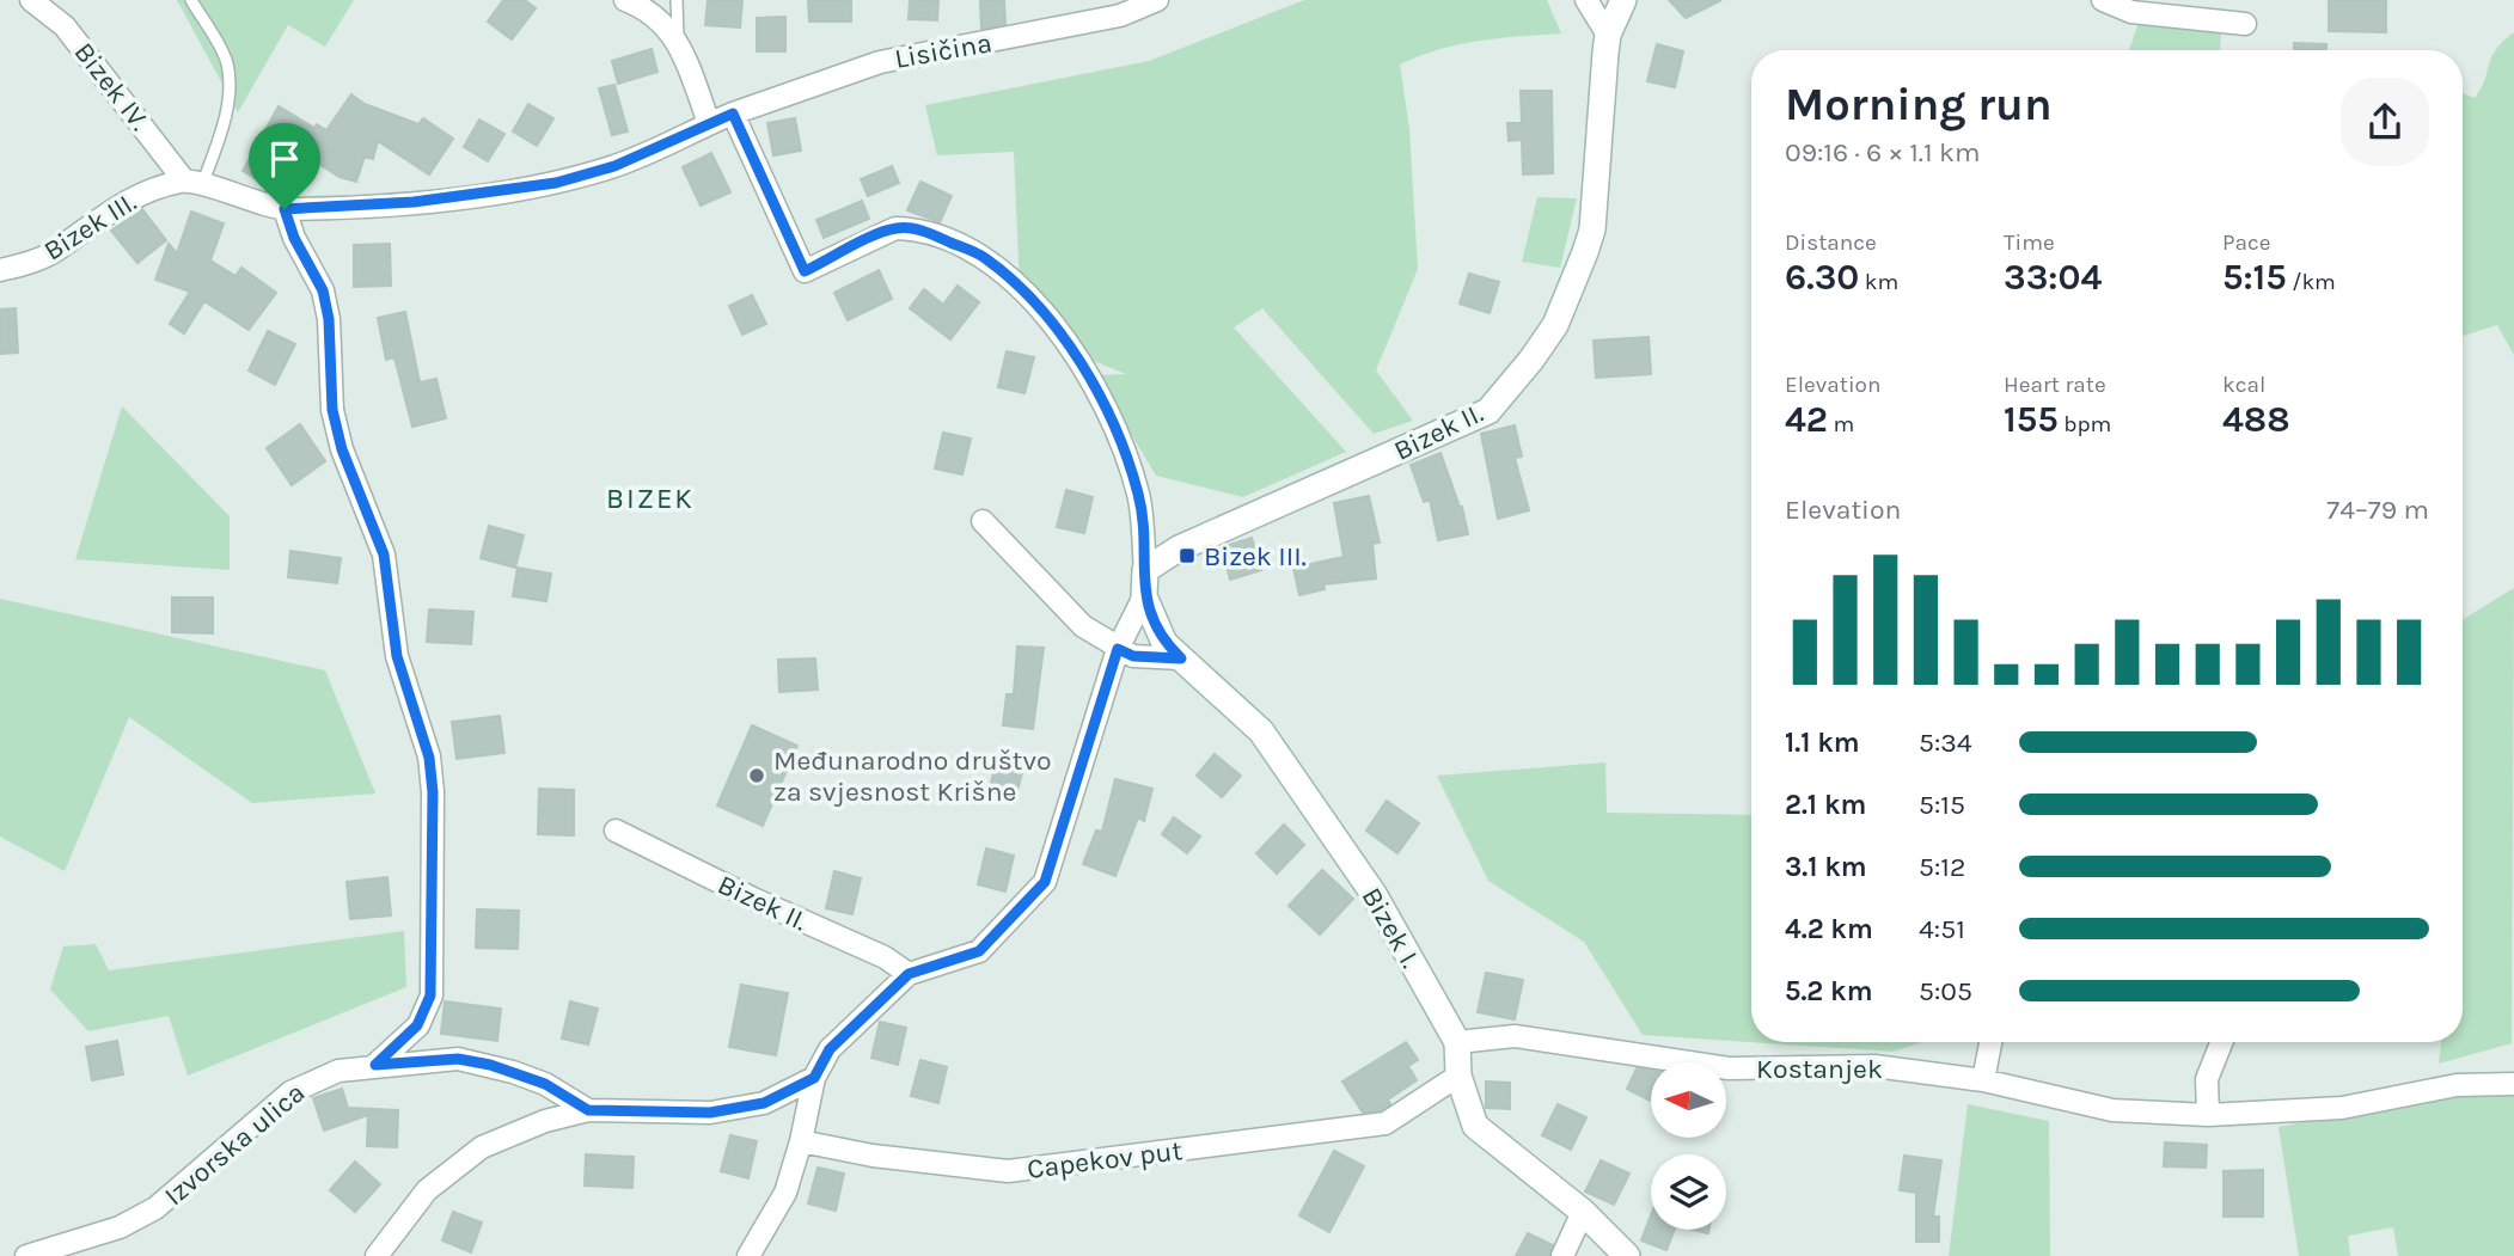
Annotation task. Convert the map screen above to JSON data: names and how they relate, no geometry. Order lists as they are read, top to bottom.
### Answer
{
  "streets": {
    "street": [
      "Lisičina",
      "Bizek IV.",
      "Bizek III.",
      "Bizek II.",
      "Bizek I.",
      "Kostanjek",
      "Izvorska ulica",
      "Capekov put"
    ]
  },
  "crossings": [
    ["Bizek IV.", "Bizek III."],
    ["Bizek I.", "Kostanjek"],
    ["Bizek I.", "Capekov put"]
  ],
  "districts": ["BIZEK"],
  "places": {
    "transit": ["Bizek III."],
    "other": ["Međunarodno društvo za svjesnost Krišne"]
  },
  "north": "left",
  "page": {
    "heading": ["Morning run", "09:16 · 6 × 1.1 km"],
    "stats": [
      ["Distance", "6.30 km"],
      ["Time", "33:04"],
      ["Pace", "5:15 /km"],
      ["Elevation", "42 m"],
      ["Heart rate", "155 bpm"],
      ["kcal", "488"]
    ],
    "chart": ["Elevation", "74–79 m"],
    "list": [
      {
        "name": "1.1 km",
        "note": "5:34"
      },
      {
        "name": "2.1 km",
        "note": "5:15"
      },
      {
        "name": "3.1 km",
        "note": "5:12"
      },
      {
        "name": "4.2 km",
        "note": "4:51"
      },
      {
        "name": "5.2 km",
        "note": "5:05"
      }
    ]
  }
}
